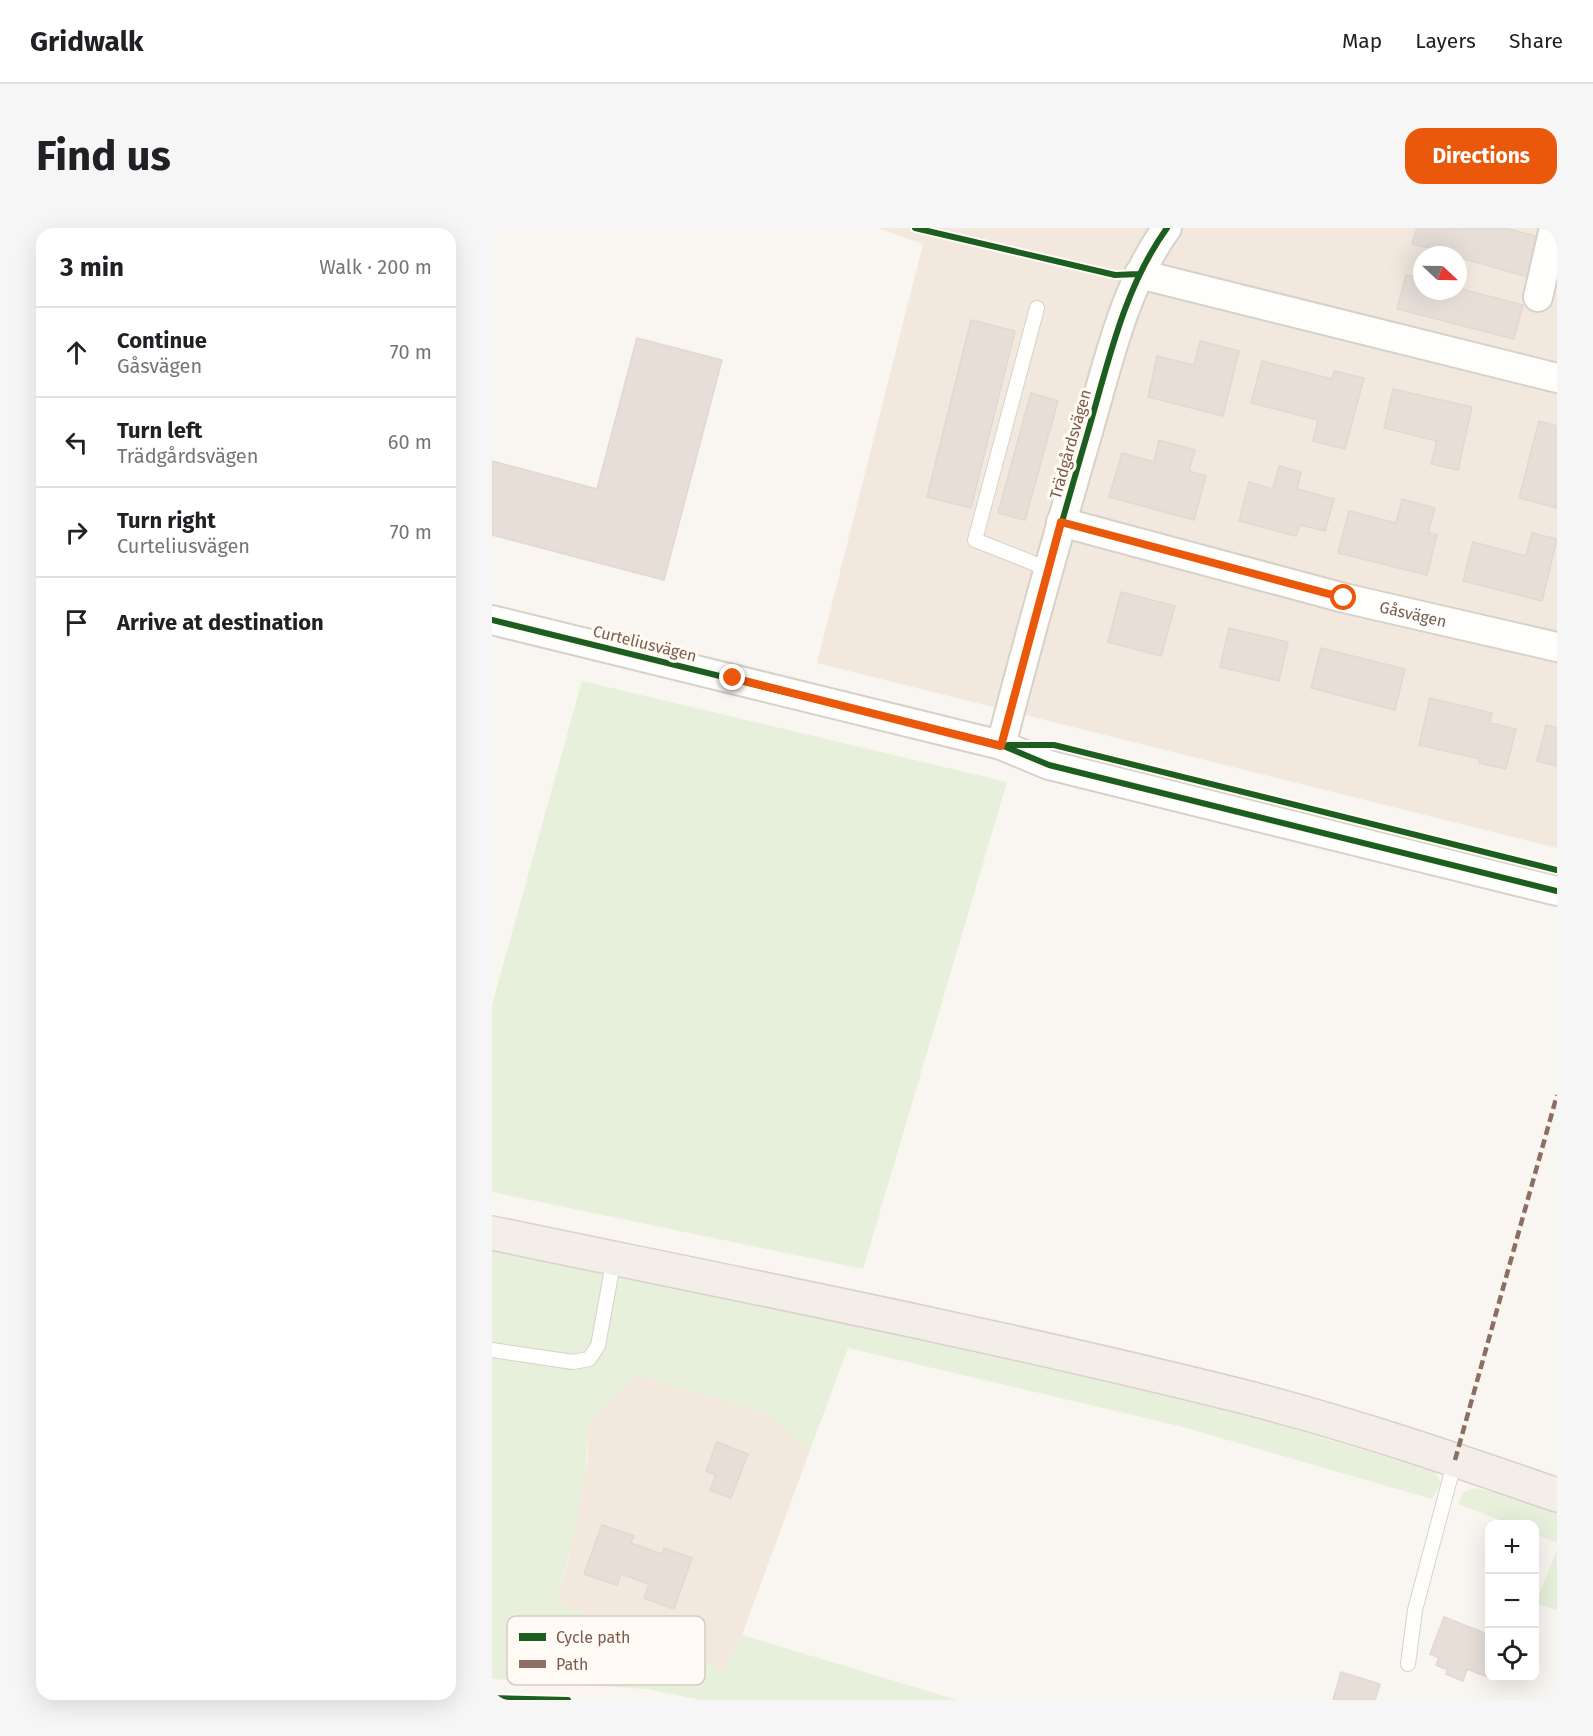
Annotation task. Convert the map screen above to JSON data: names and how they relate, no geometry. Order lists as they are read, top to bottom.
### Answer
{
  "streets": {
    "street": ["Trädgårdsvägen", "Gåsvägen", "Curteliusvägen"]
  },
  "crossings": [
    ["Trädgårdsvägen", "Gåsvägen"],
    ["Trädgårdsvägen", "Curteliusvägen"]
  ],
  "legend": ["Cycle path", "Path"],
  "north": "right",
  "page": {
    "header": "Gridwalk",
    "nav": ["Map", "Layers", "Share"],
    "buttons": "Directions",
    "title": "Find us",
    "heading": ["3 min", "Walk · 200 m"],
    "list": [
      ["Continue", "Gåsvägen", "70 m"],
      ["Turn left", "Trädgårdsvägen", "60 m"],
      ["Turn right", "Curteliusvägen", "70 m"],
      "Arrive at destination"
    ],
    "map_buttons": ["+", "−"]
  }
}
